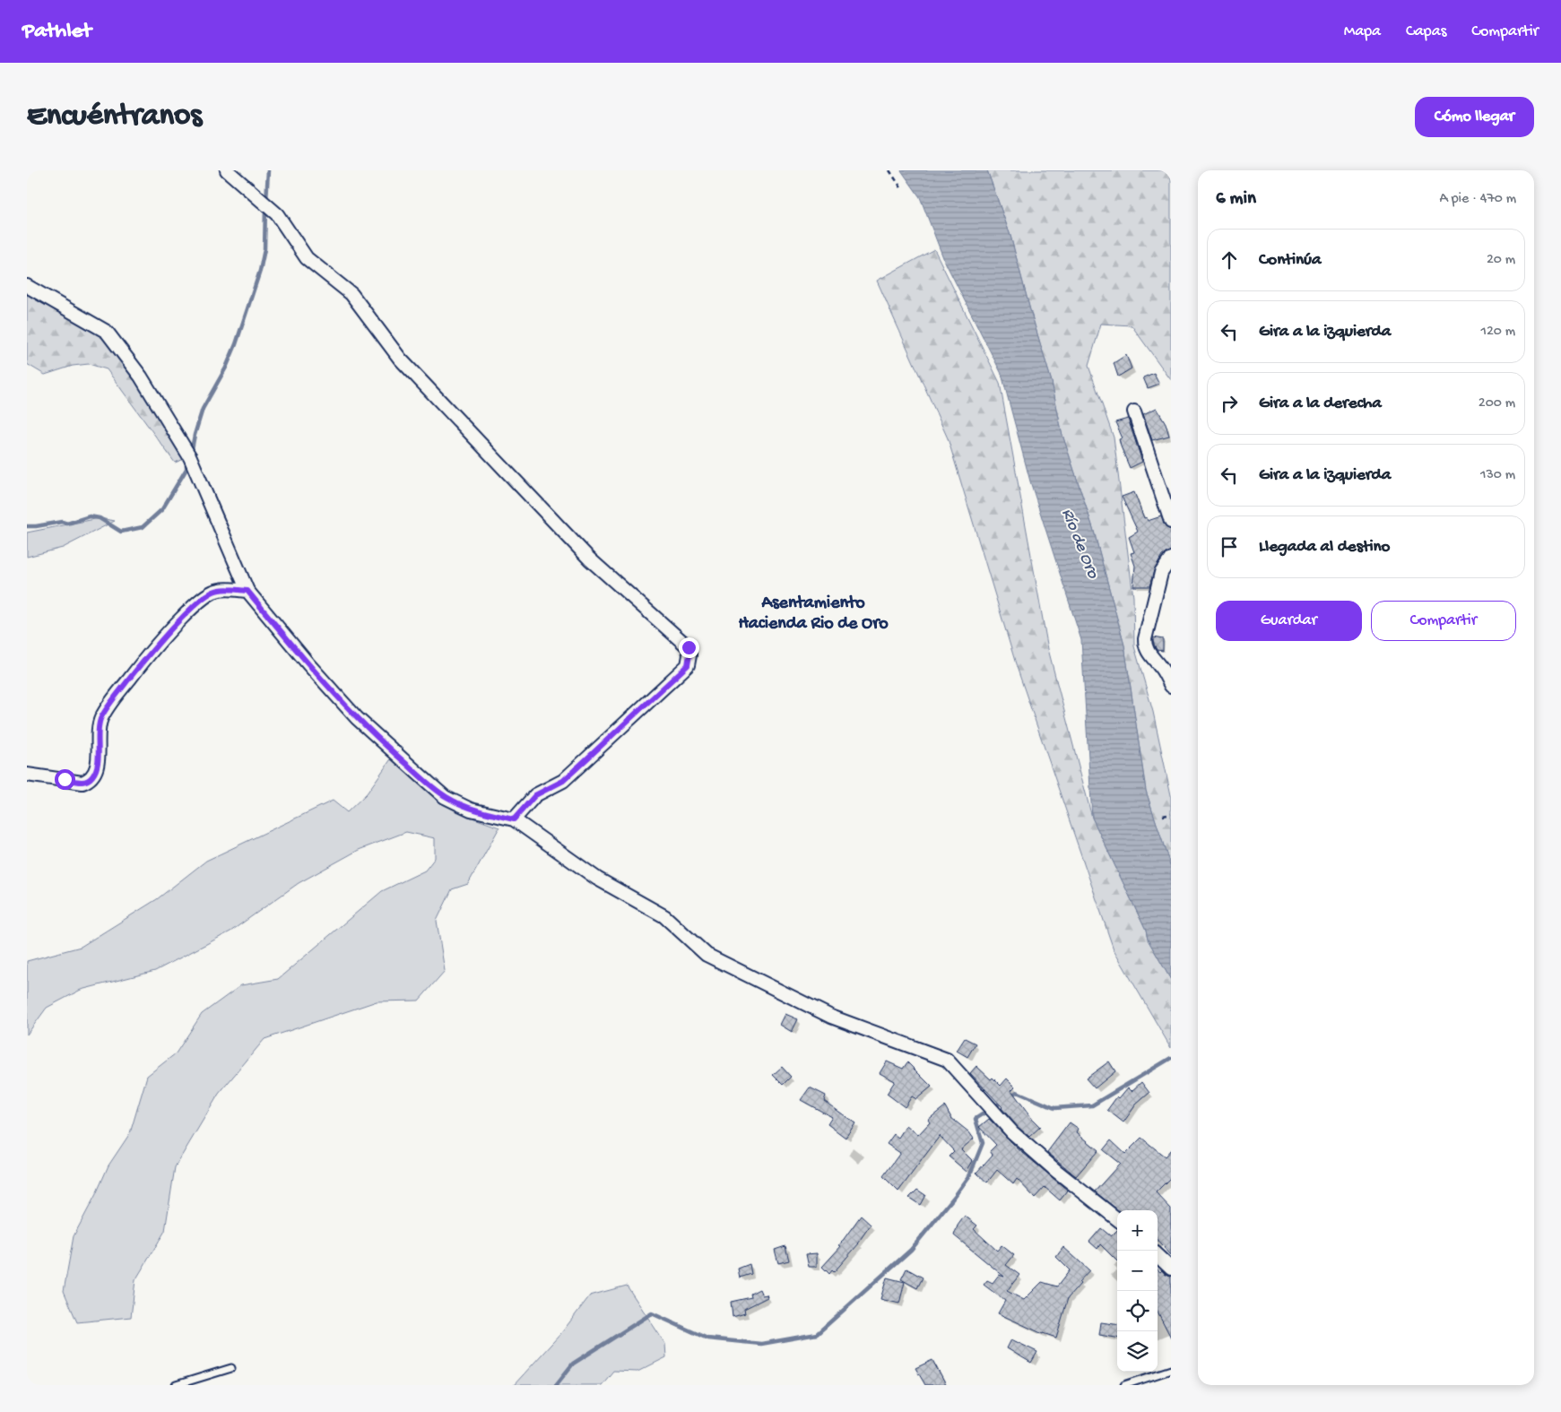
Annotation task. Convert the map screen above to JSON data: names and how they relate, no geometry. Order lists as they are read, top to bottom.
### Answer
{
  "districts": ["Asentamiento Hacienda Rio de Oro"],
  "water": ["Río de Oro"],
  "page": {
    "header": "Pathlet",
    "nav": ["Mapa", "Capas", "Compartir"],
    "buttons": [
      "Cómo llegar",
      ["Guardar", "Compartir"]
    ],
    "title": "Encuéntranos",
    "heading": ["6 min", "A pie · 470 m"],
    "list": [
      ["Continúa", "20 m"],
      ["Gira a la izquierda", "120 m"],
      ["Gira a la derecha", "200 m"],
      ["Gira a la izquierda", "130 m"],
      "Llegada al destino"
    ],
    "map_buttons": ["+", "−"]
  }
}
